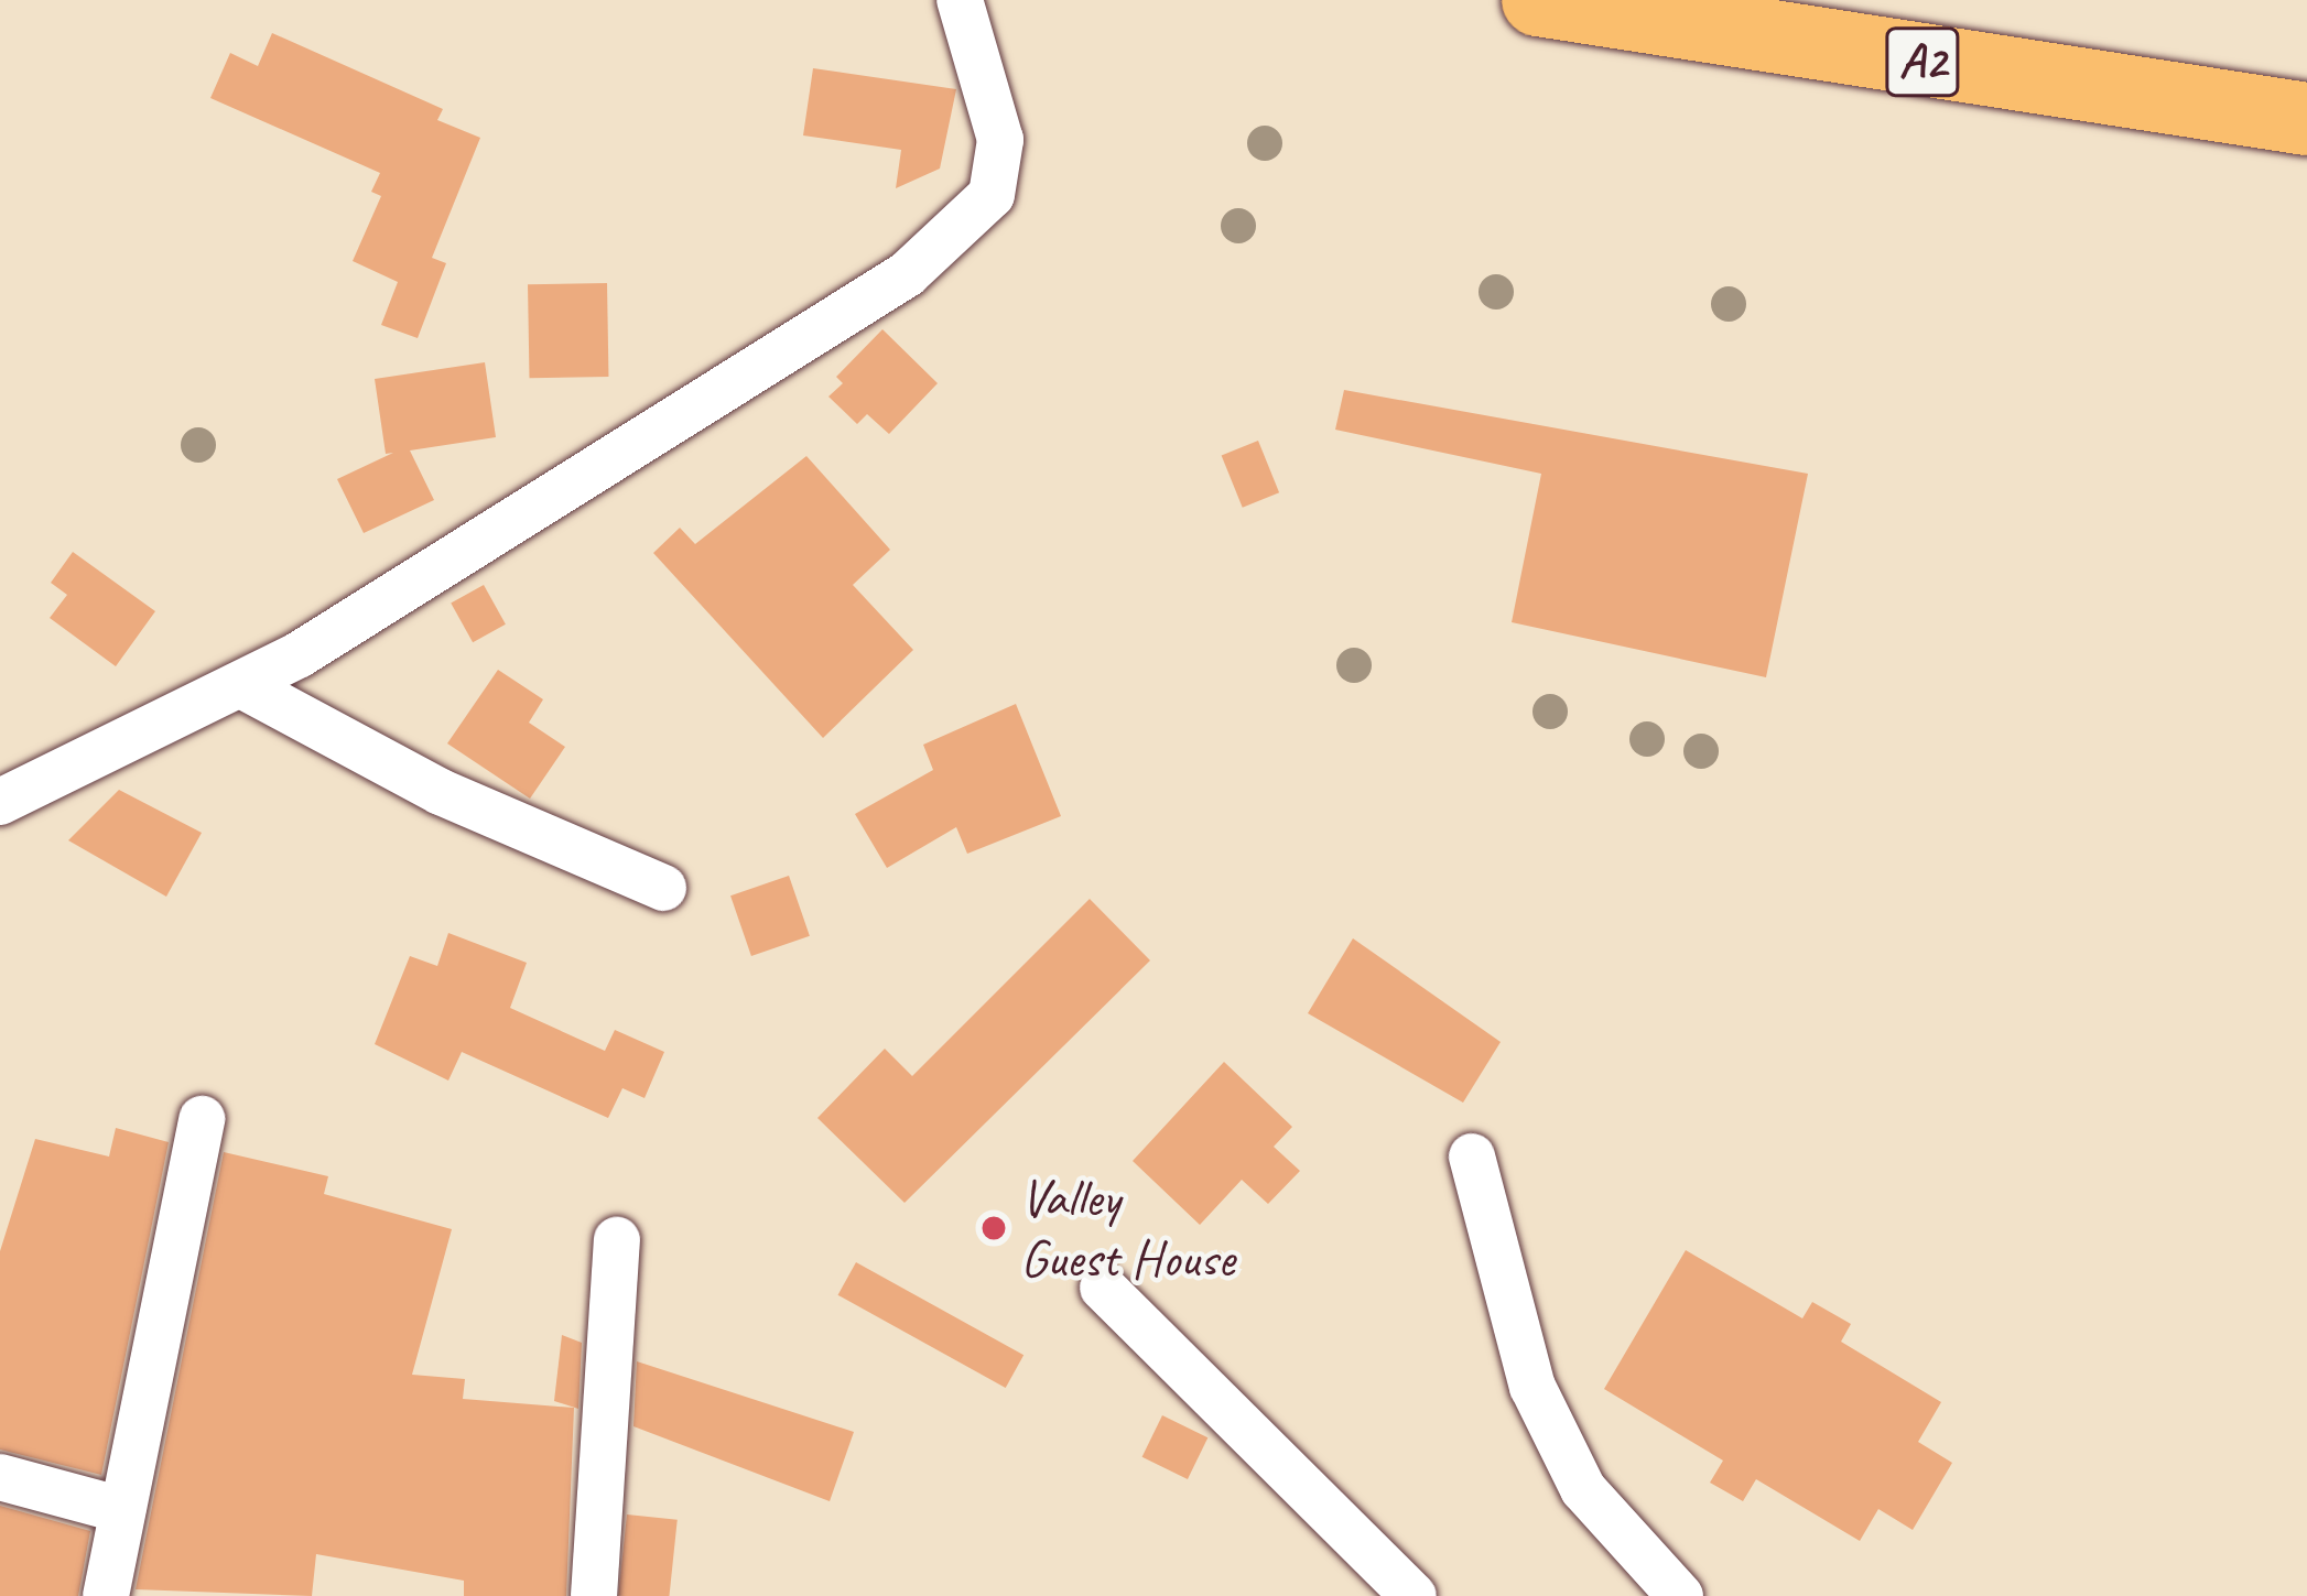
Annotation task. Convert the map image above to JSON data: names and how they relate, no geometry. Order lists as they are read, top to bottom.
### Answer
{
  "streets": {
    "highway": ["A2"]
  },
  "places": ["Valley Guest House"]
}
